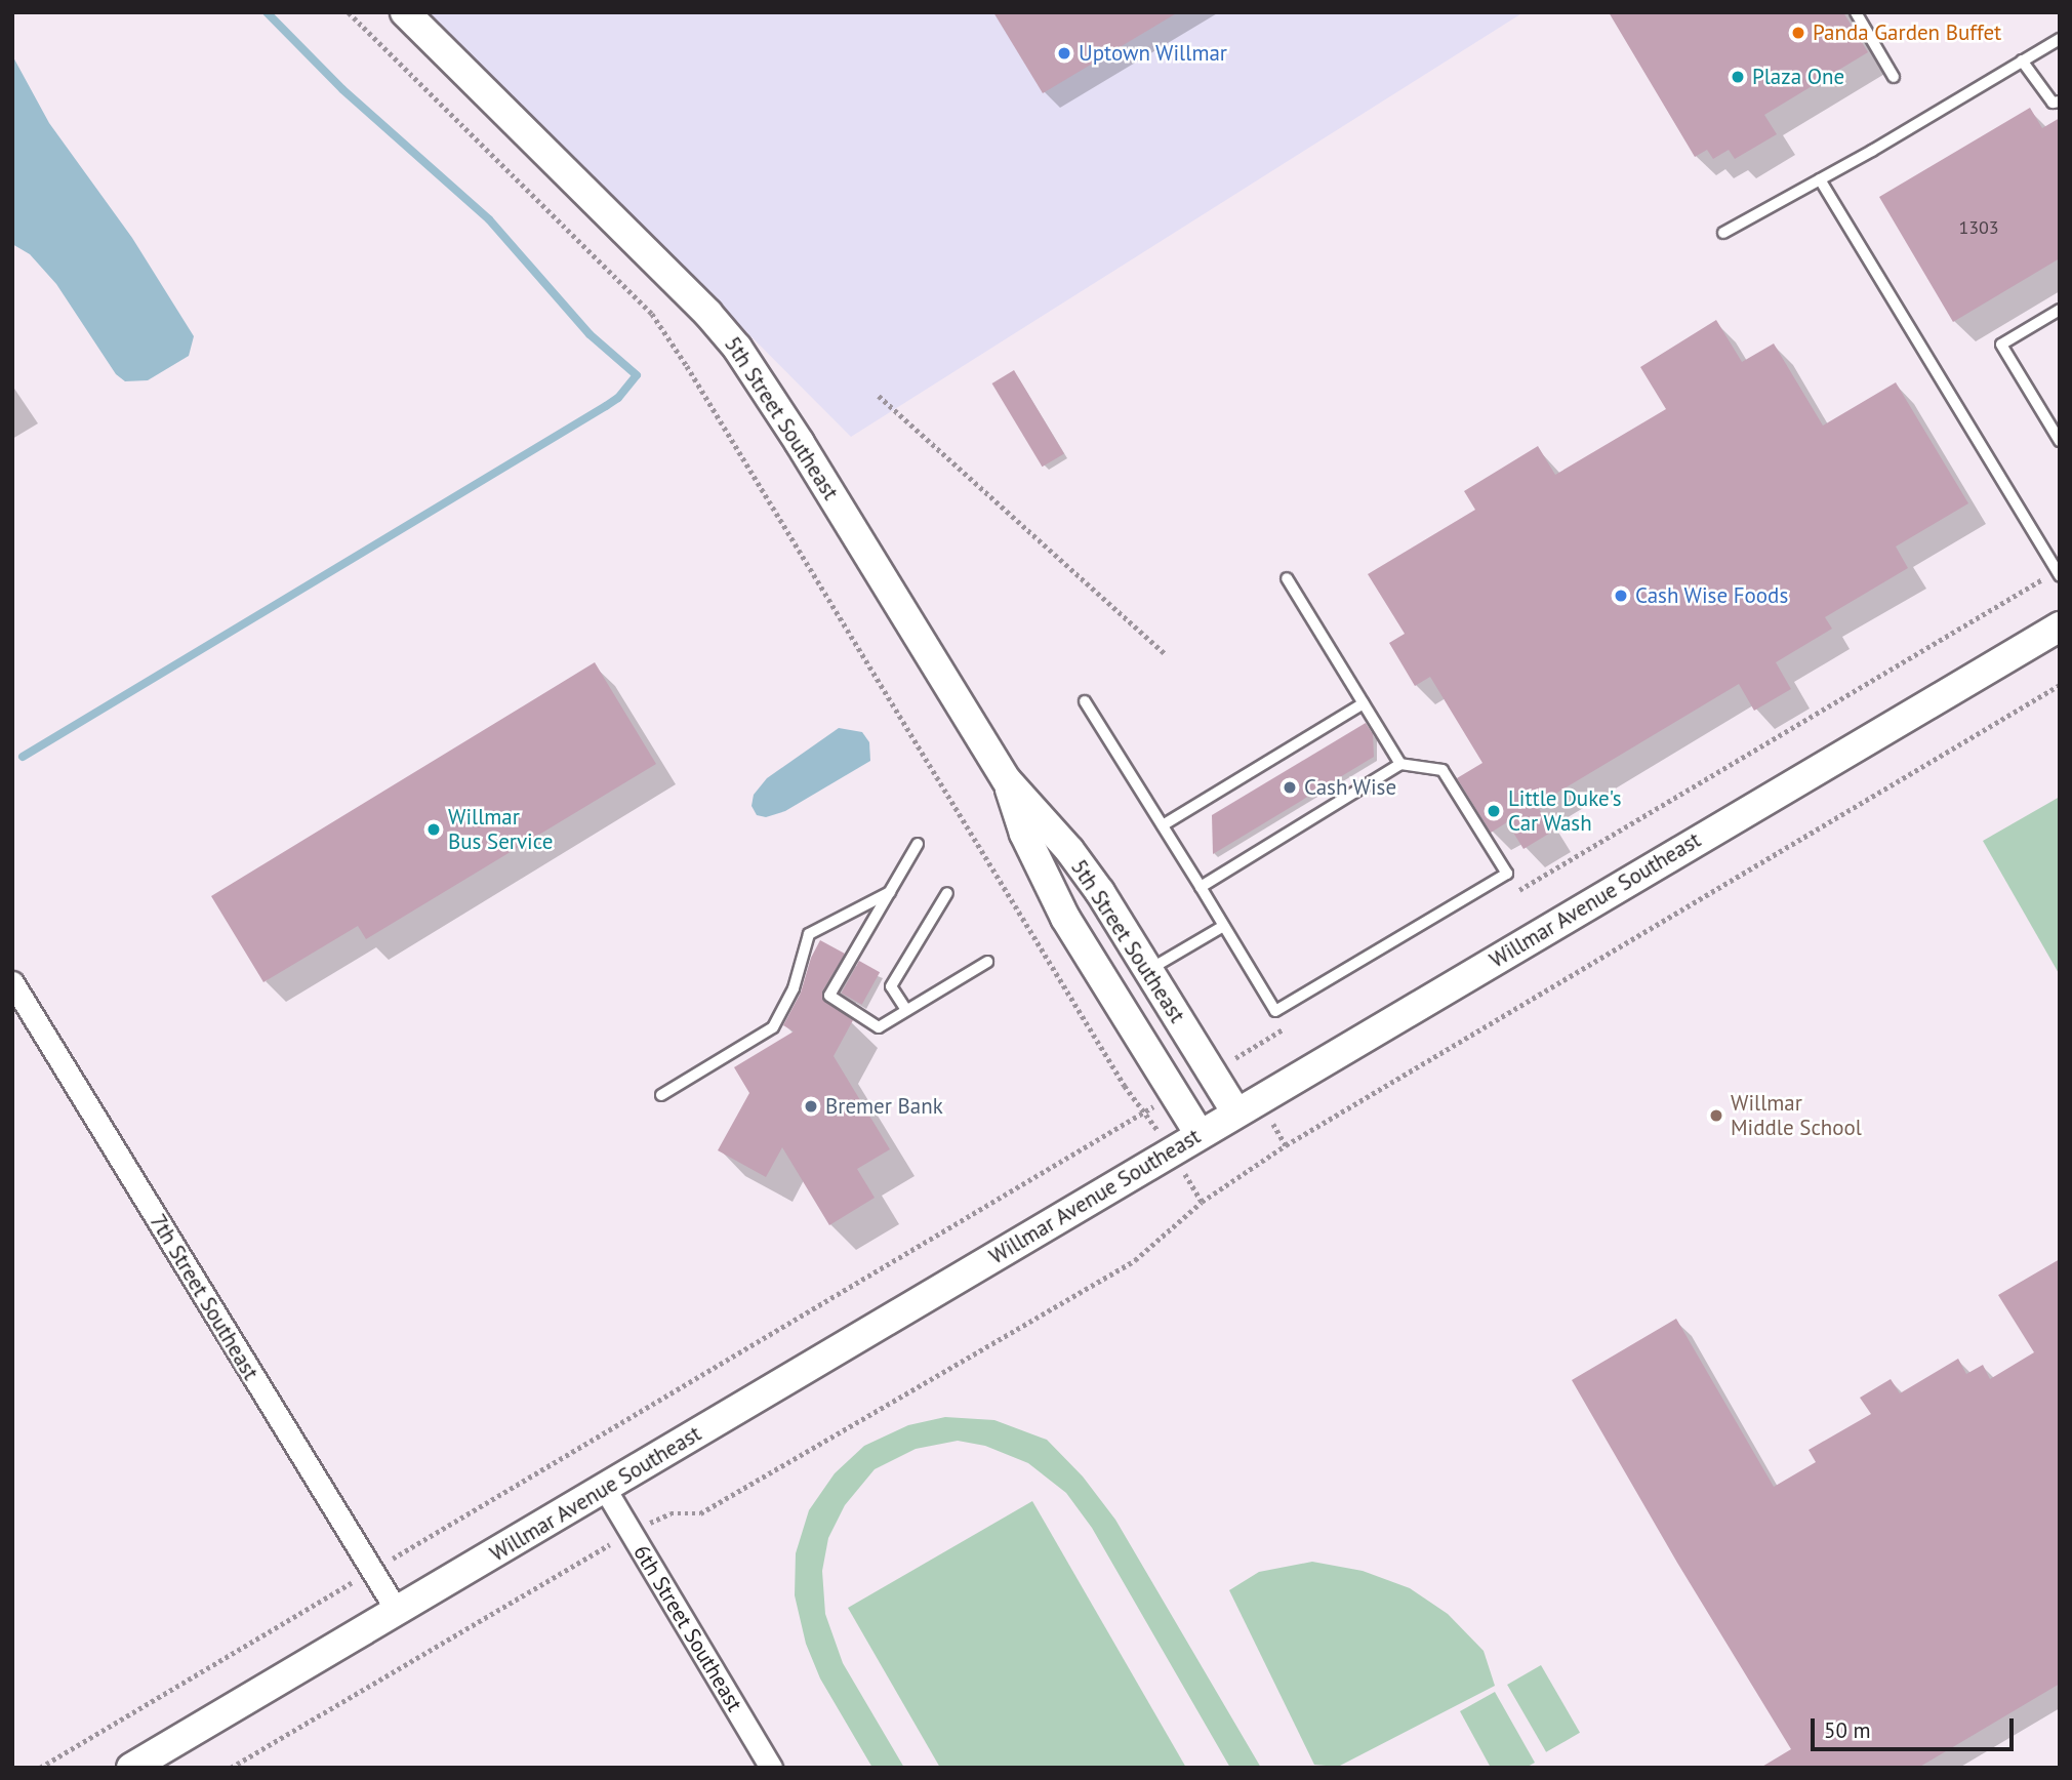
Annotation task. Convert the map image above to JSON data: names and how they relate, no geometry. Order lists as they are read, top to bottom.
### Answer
{
  "streets": {
    "main road": ["5th Street Southeast", "Willmar Avenue Southeast"],
    "street": ["7th Street Southeast", "6th Street Southeast"]
  },
  "crossings": [
    ["5th Street Southeast", "Willmar Avenue Southeast"],
    ["Willmar Avenue Southeast", "7th Street Southeast"],
    ["Willmar Avenue Southeast", "6th Street Southeast"]
  ],
  "places": [
    "Panda Garden Buffet",
    "Uptown Willmar",
    "Plaza One",
    "Cash Wise Foods",
    "Cash Wise",
    "Little Duke's Car Wash",
    "Willmar Bus Service",
    "Bremer Bank",
    "Willmar Middle School"
  ],
  "house_numbers": ["1303"],
  "scale_bar": "50 m"
}
